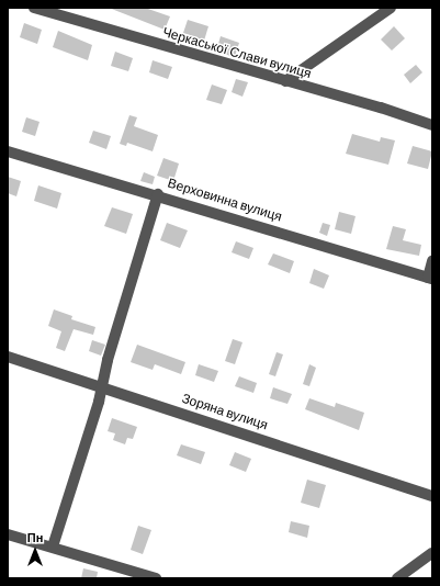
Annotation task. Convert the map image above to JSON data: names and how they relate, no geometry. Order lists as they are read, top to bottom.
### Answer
{
  "streets": {
    "street": ["Черкаської Слави вулиця", "Верховинна вулиця", "Зоряна вулиця"]
  },
  "north": "top"
}
